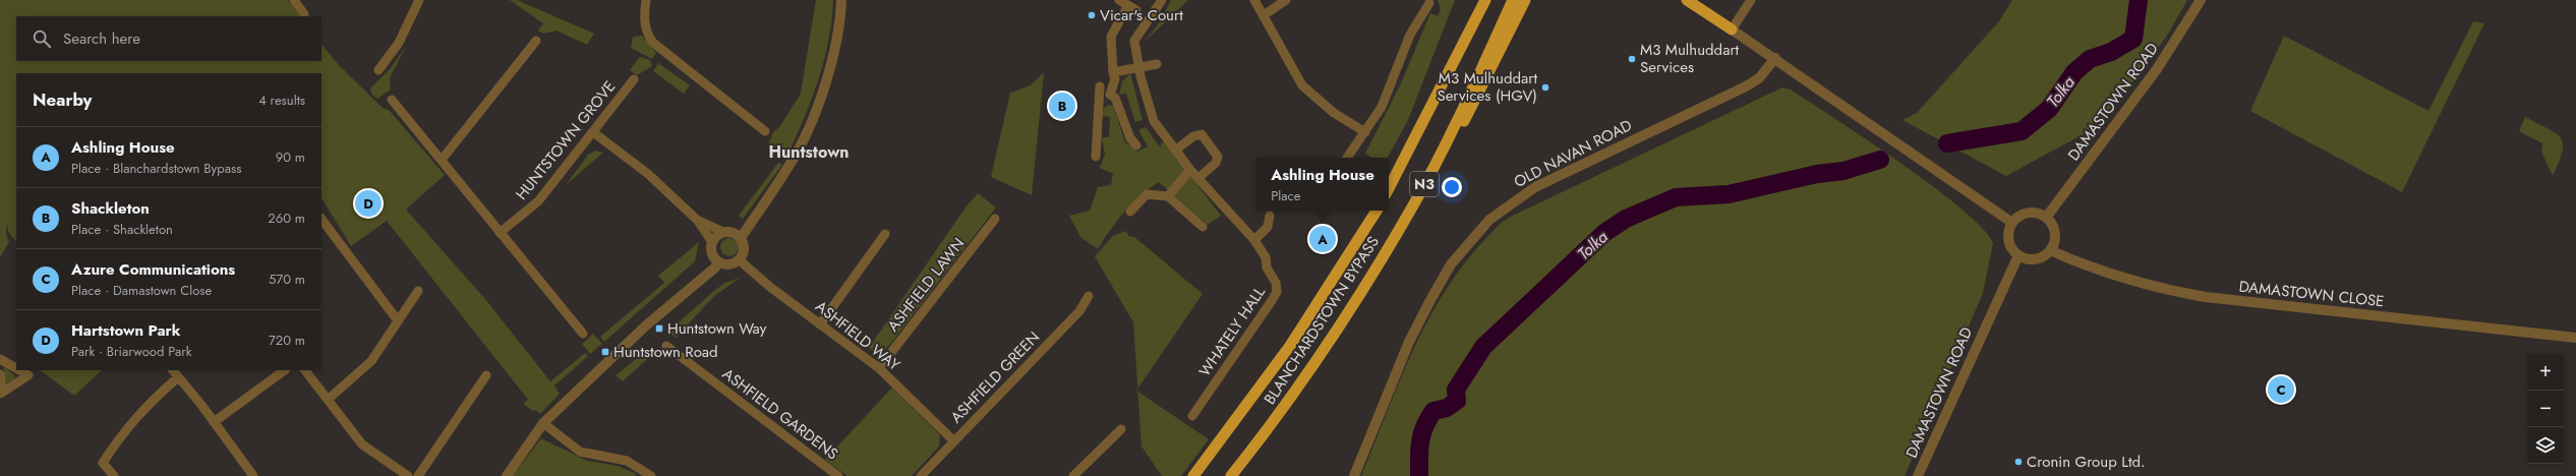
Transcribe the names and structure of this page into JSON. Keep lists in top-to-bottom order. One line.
{"streets":{"highway":["N3","BLANCHARDSTOWN BYPASS"],"street":["DAMASTOWN ROAD","HUNTSTOWN GROVE","OLD NAVAN ROAD","ASHFIELD LAWN","DAMASTOWN CLOSE","WHATELY HALL","ASHFIELD WAY","ASHFIELD GREEN","ASHFIELD GARDENS"]},"crossings":[["DAMASTOWN ROAD","DAMASTOWN CLOSE"],["ASHFIELD LAWN","ASHFIELD WAY"],["ASHFIELD WAY","ASHFIELD GREEN"]],"districts":["Huntstown"],"water":["Tolka"],"places":{"other":["Vicar's Court","M3 Mulhuddart Services","M3 Mulhuddart Services (HGV)","Cronin Group Ltd."],"transit":["Huntstown Way","Huntstown Road"]},"page":{"search":"Search here","heading":["Nearby","4 results"],"pins":["B","D","A","C"],"list":[{"mark":"A","name":"Ashling House","note":"Place · Blanchardstown Bypass","value":"90 m"},{"mark":"B","name":"Shackleton","note":"Place · Shackleton","value":"260 m"},{"mark":"C","name":"Azure Communications","note":"Place · Damastown Close","value":"570 m"},{"mark":"D","name":"Hartstown Park","note":"Park · Briarwood Park","value":"720 m"}],"popup":["Ashling House","Place"],"map_buttons":["+","−"]}}
